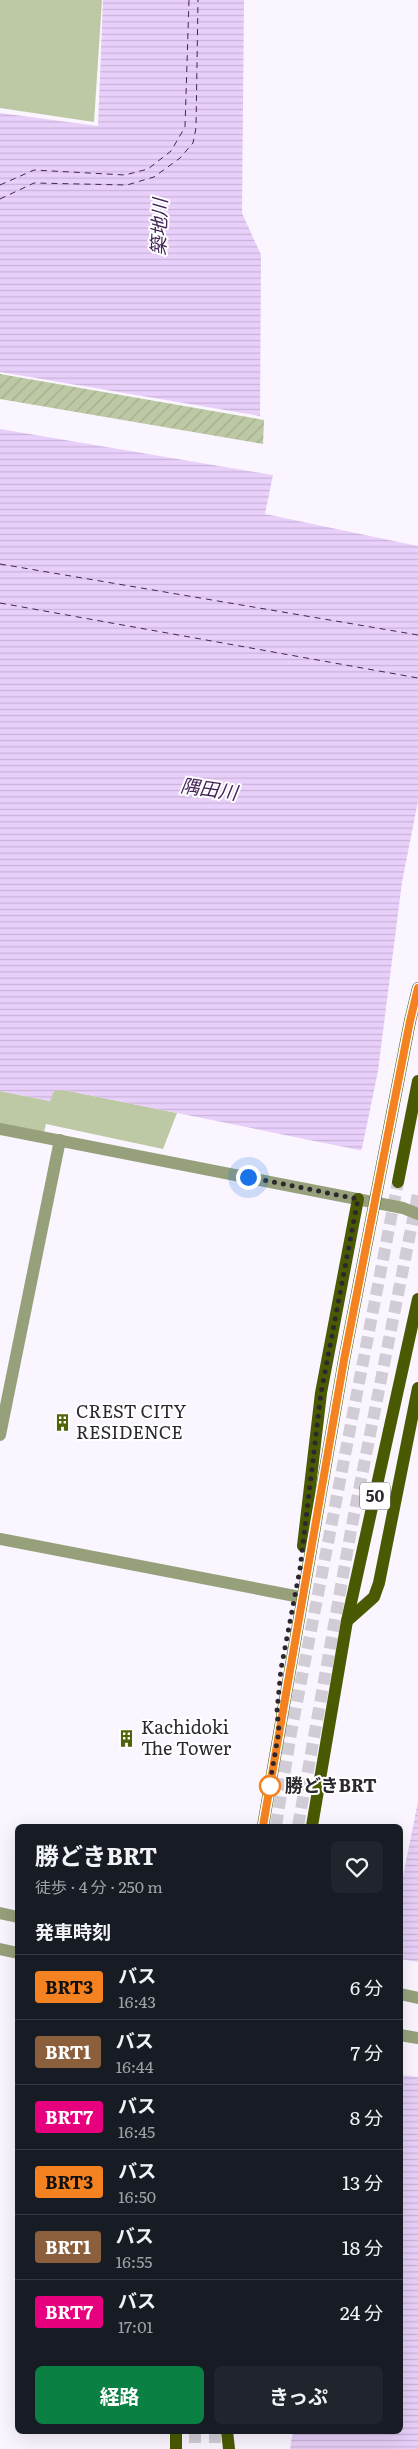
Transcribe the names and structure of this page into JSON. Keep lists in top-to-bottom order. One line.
{"streets":{"main road":["50"]},"water":["築地川","隅田川"],"places":{"building":["CREST CITY RESIDENCE","Kachidoki The Tower"],"other":["勝どきBRT"]},"lines":["bus line BRT3"],"page":{"heading":[["勝どきBRT","徒歩 · 4 分 · 250 m"],"発車時刻"],"list":[{"mark":"BRT3","name":"バス","note":"16:43","value":"6 分"},{"mark":"BRT1","name":"バス","note":"16:44","value":"7 分"},{"mark":"BRT7","name":"バス","note":"16:45","value":"8 分"},{"mark":"BRT3","name":"バス","note":"16:50","value":"13 分"},{"mark":"BRT1","name":"バス","note":"16:55","value":"18 分"},{"mark":"BRT7","name":"バス","note":"17:01","value":"24 分"}],"buttons":["経路","きっぷ"]}}
